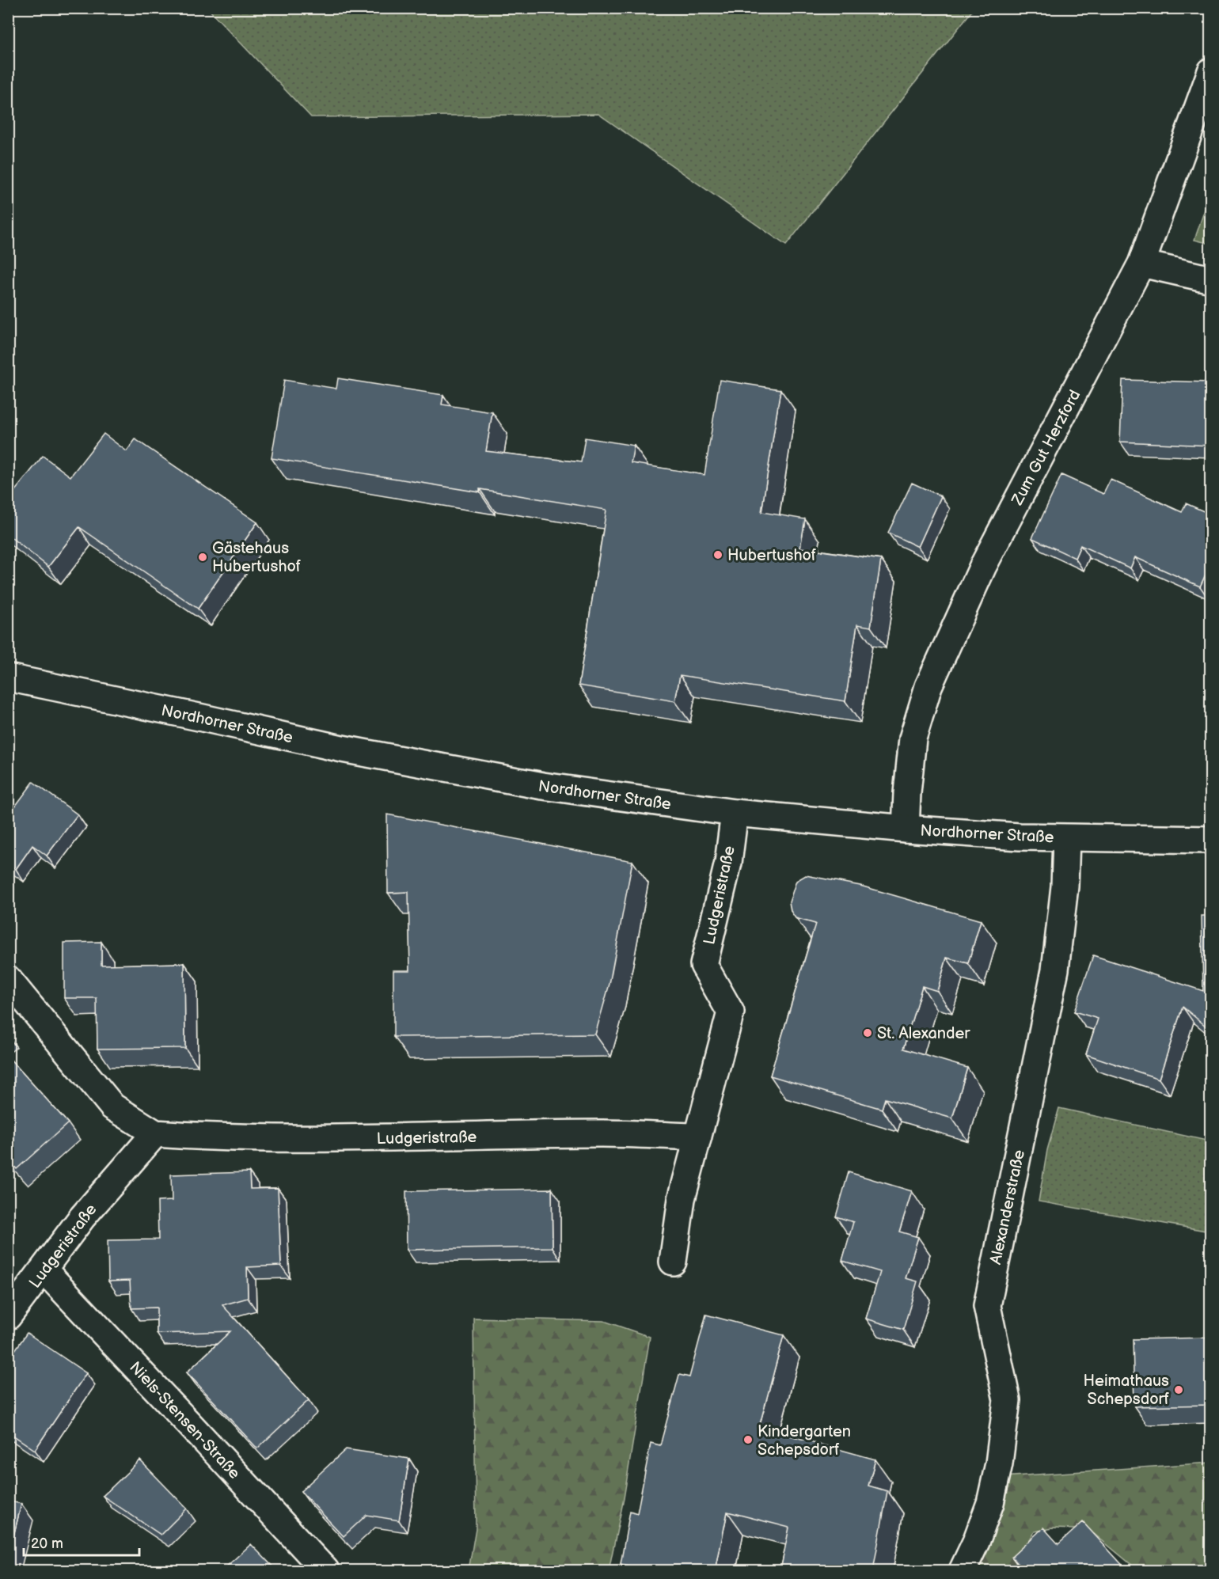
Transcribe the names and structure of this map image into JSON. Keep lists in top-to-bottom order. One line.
{"streets":{"street":["Zum Gut Herzford","Nordhorner Straße","Ludgeristraße","Alexanderstraße","Niels-Stensen-Straße"]},"crossings":[["Zum Gut Herzford","Nordhorner Straße"],["Nordhorner Straße","Ludgeristraße"],["Nordhorner Straße","Alexanderstraße"],["Ludgeristraße","Niels-Stensen-Straße"]],"places":["Hubertushof","Gästehaus Hubertushof","St. Alexander","Heimathaus Schepsdorf","Kindergarten Schepsdorf"],"scale_bar":"20 m"}
